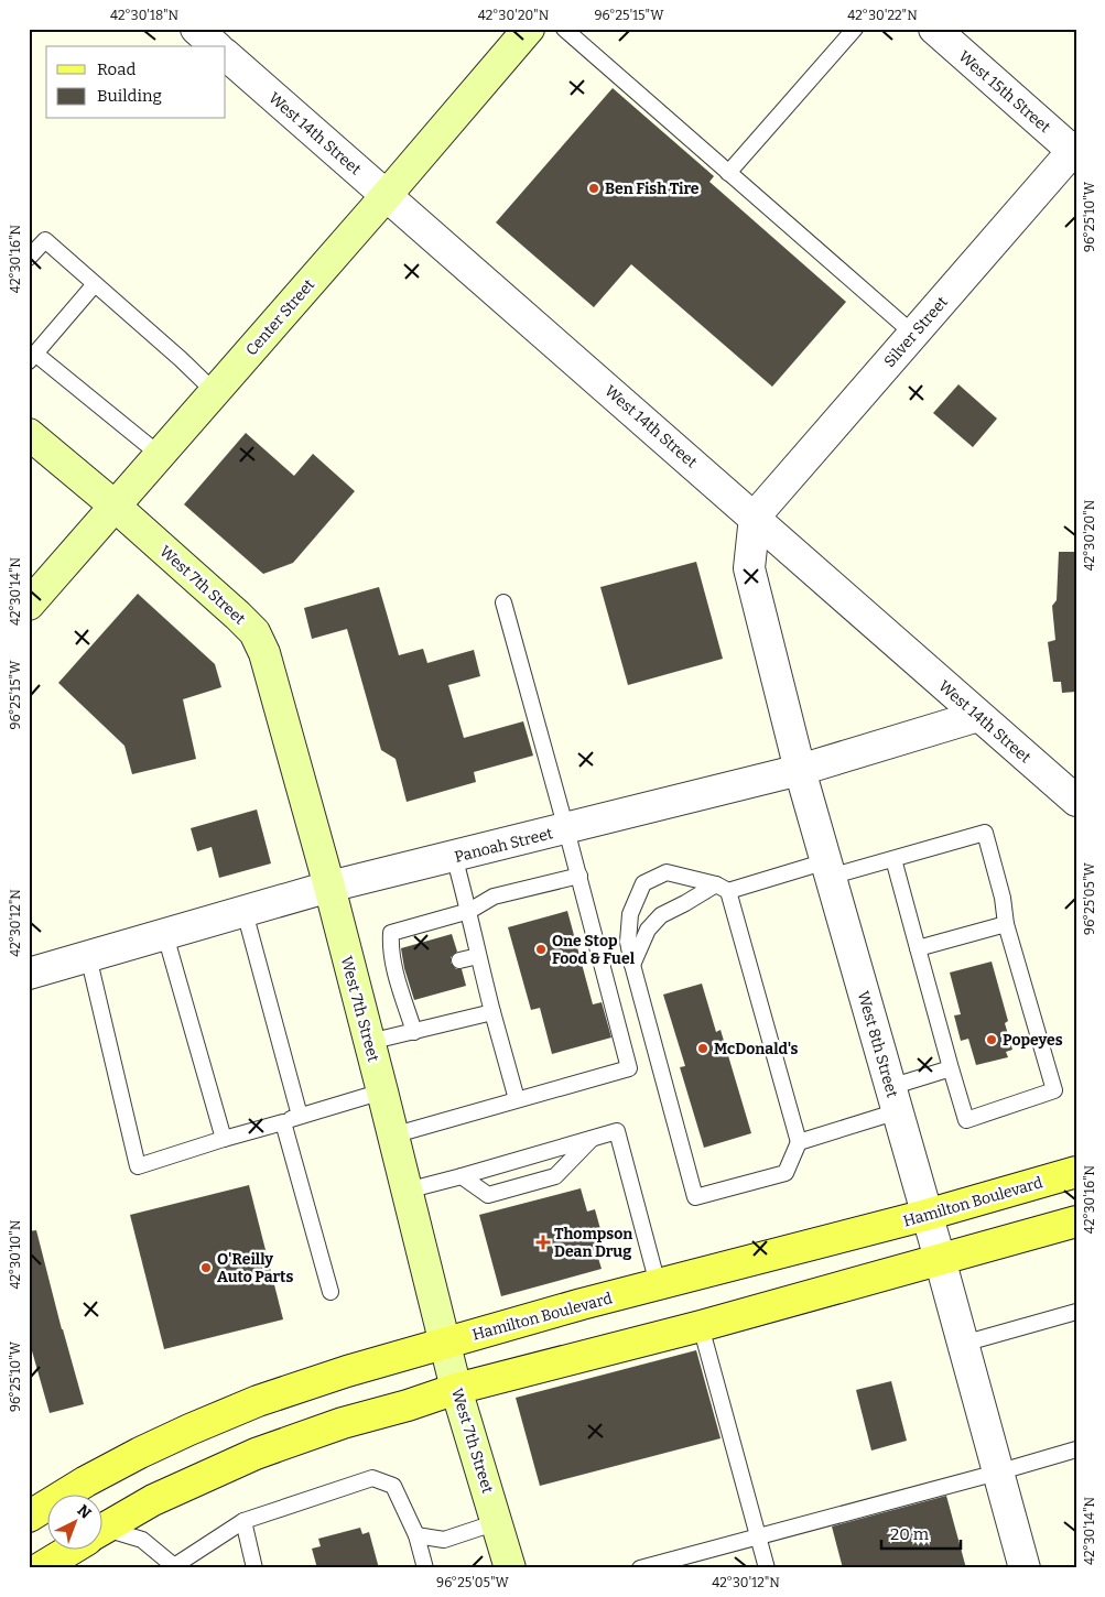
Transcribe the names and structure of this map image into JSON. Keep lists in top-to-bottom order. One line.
{"streets":{"main road":["Center Street","West 7th Street","Hamilton Boulevard"],"street":["West 15th Street","West 14th Street","Silver Street","Panoah Street","West 8th Street"]},"crossings":[["West 15th Street","Silver Street"],["West 14th Street","Center Street"],["West 14th Street","Silver Street"],["West 14th Street","Panoah Street"],["West 14th Street","West 8th Street"],["Center Street","West 7th Street"],["Silver Street","West 8th Street"],["West 7th Street","Panoah Street"],["West 7th Street","Hamilton Boulevard"],["Panoah Street","West 8th Street"],["West 8th Street","Hamilton Boulevard"]],"places":{"other":["Ben Fish Tire","One Stop Food & Fuel","Popeyes","McDonald's","O'Reilly Auto Parts"],"health":["Thompson Dean Drug"]},"legend":["Road","Building"],"scale_bar":"20 m","north":"top right","coordinates":["42°30'18\"N","42°30'20\"N","96°25'15\"W","42°30'22\"N","96°25'10\"W","42°30'16\"N","42°30'14\"N","96°25'05\"W","42°30'12\"N","42°30'10\"N"]}
